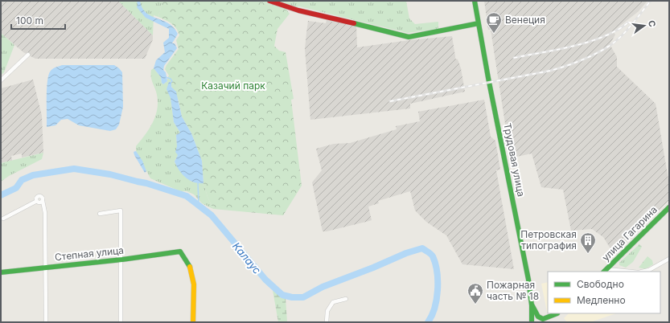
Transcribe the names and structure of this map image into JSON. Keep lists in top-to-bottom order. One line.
{"streets":{"street":["Трудовая улица","улица Гагарина","Степная улица"]},"water":["Калаус"],"parks":["Казачий парк"],"places":{"cafe":["Венеция"],"building":["Петровская типография"],"public building":["Пожарная часть № 18"]},"legend":["Свободно","Медленно"],"scale_bar":"100 m","north":"right"}
